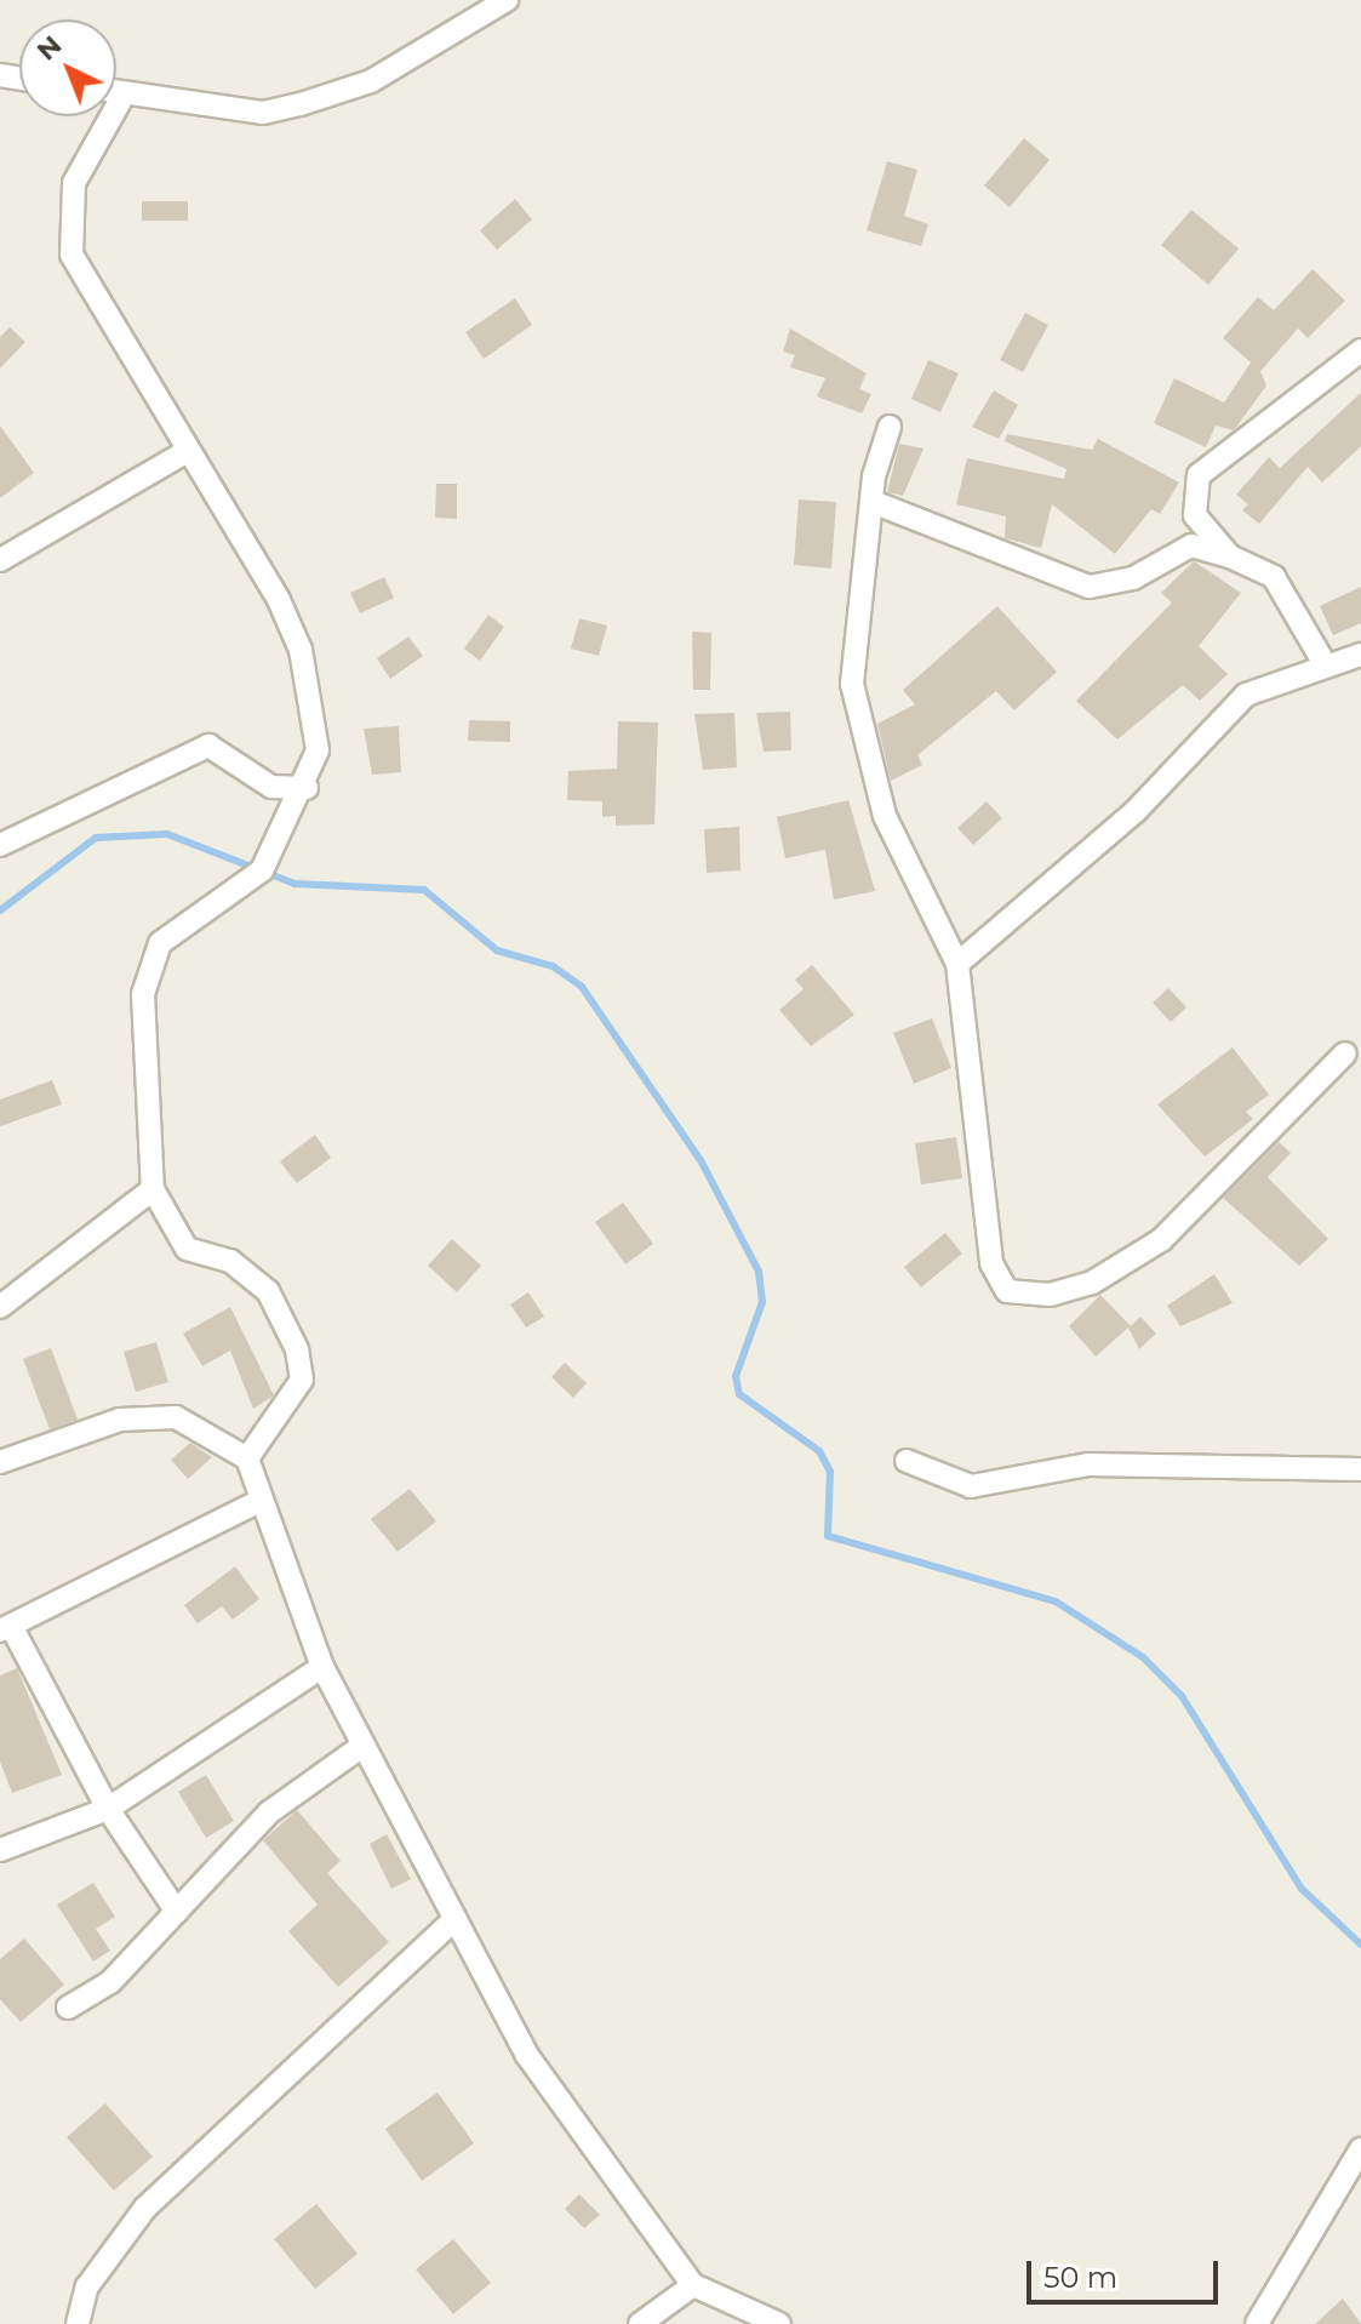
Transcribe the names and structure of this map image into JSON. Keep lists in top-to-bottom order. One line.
{"scale_bar":"50 m","north":"top left"}
